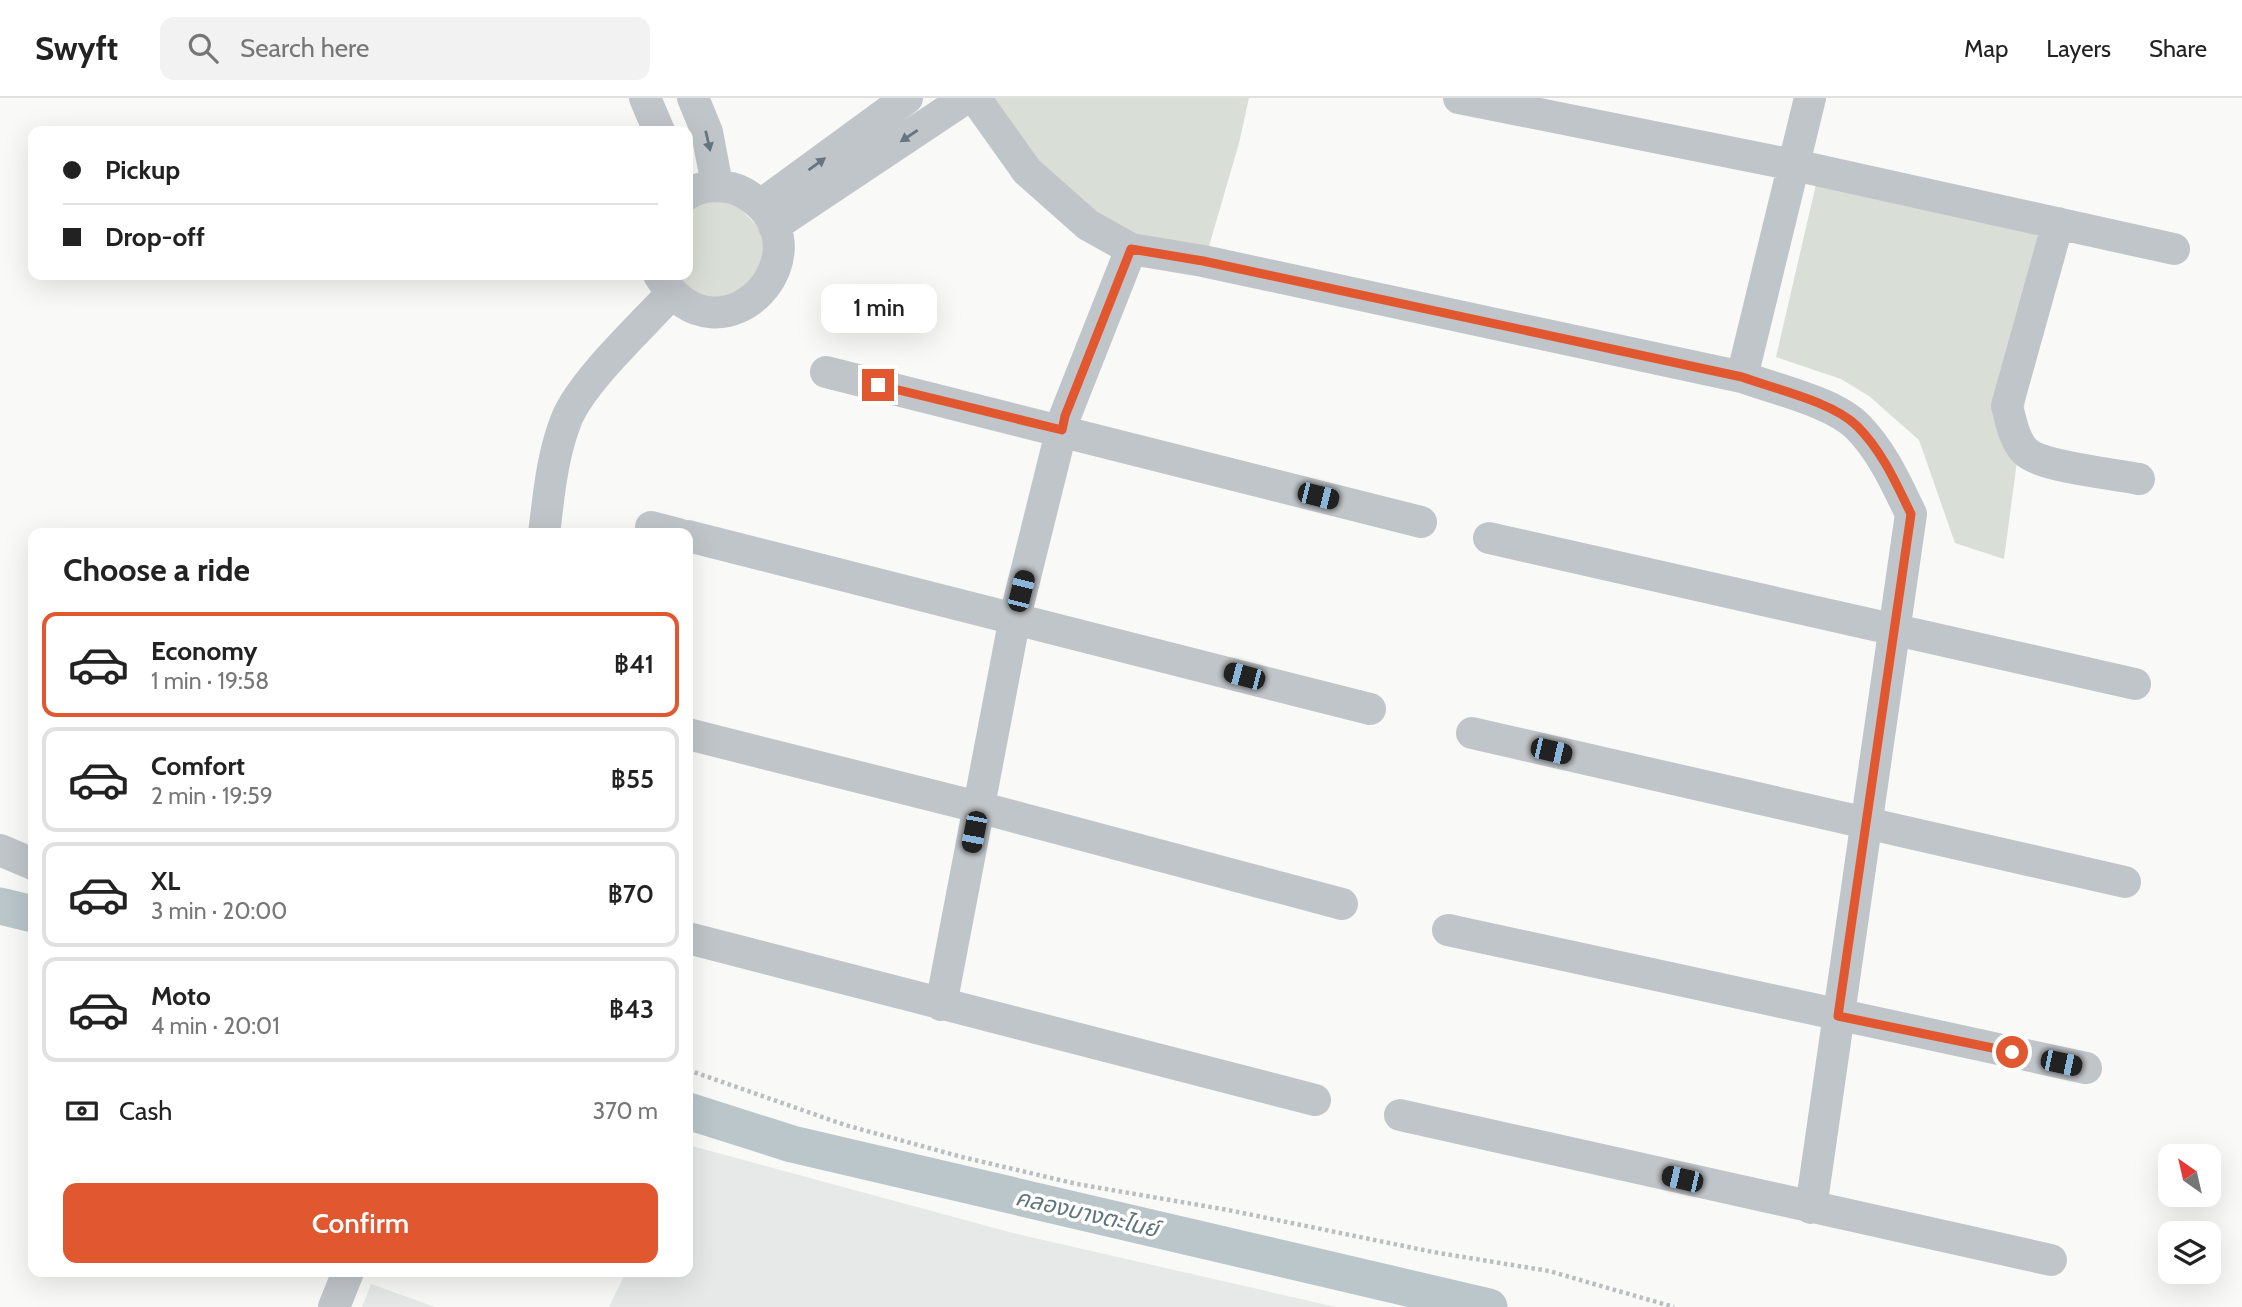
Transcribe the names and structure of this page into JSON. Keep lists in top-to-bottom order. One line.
{"water":["คลองบางตะไนย์"],"north":"top left","page":{"header":"Swyft","search":"Search here","nav":["Map","Layers","Share"],"banner":["Pickup","Drop-off"],"bubble":"1 min","heading":"Choose a ride","list":[{"name":"Economy","note":"1 min · 19:58","value":"฿41"},{"name":"Comfort","note":"2 min · 19:59","value":"฿55"},{"name":"XL","note":"3 min · 20:00","value":"฿70"},{"name":"Moto","note":"4 min · 20:01","value":"฿43"}],"pay":["Cash","370 m"],"buttons":"Confirm"}}
